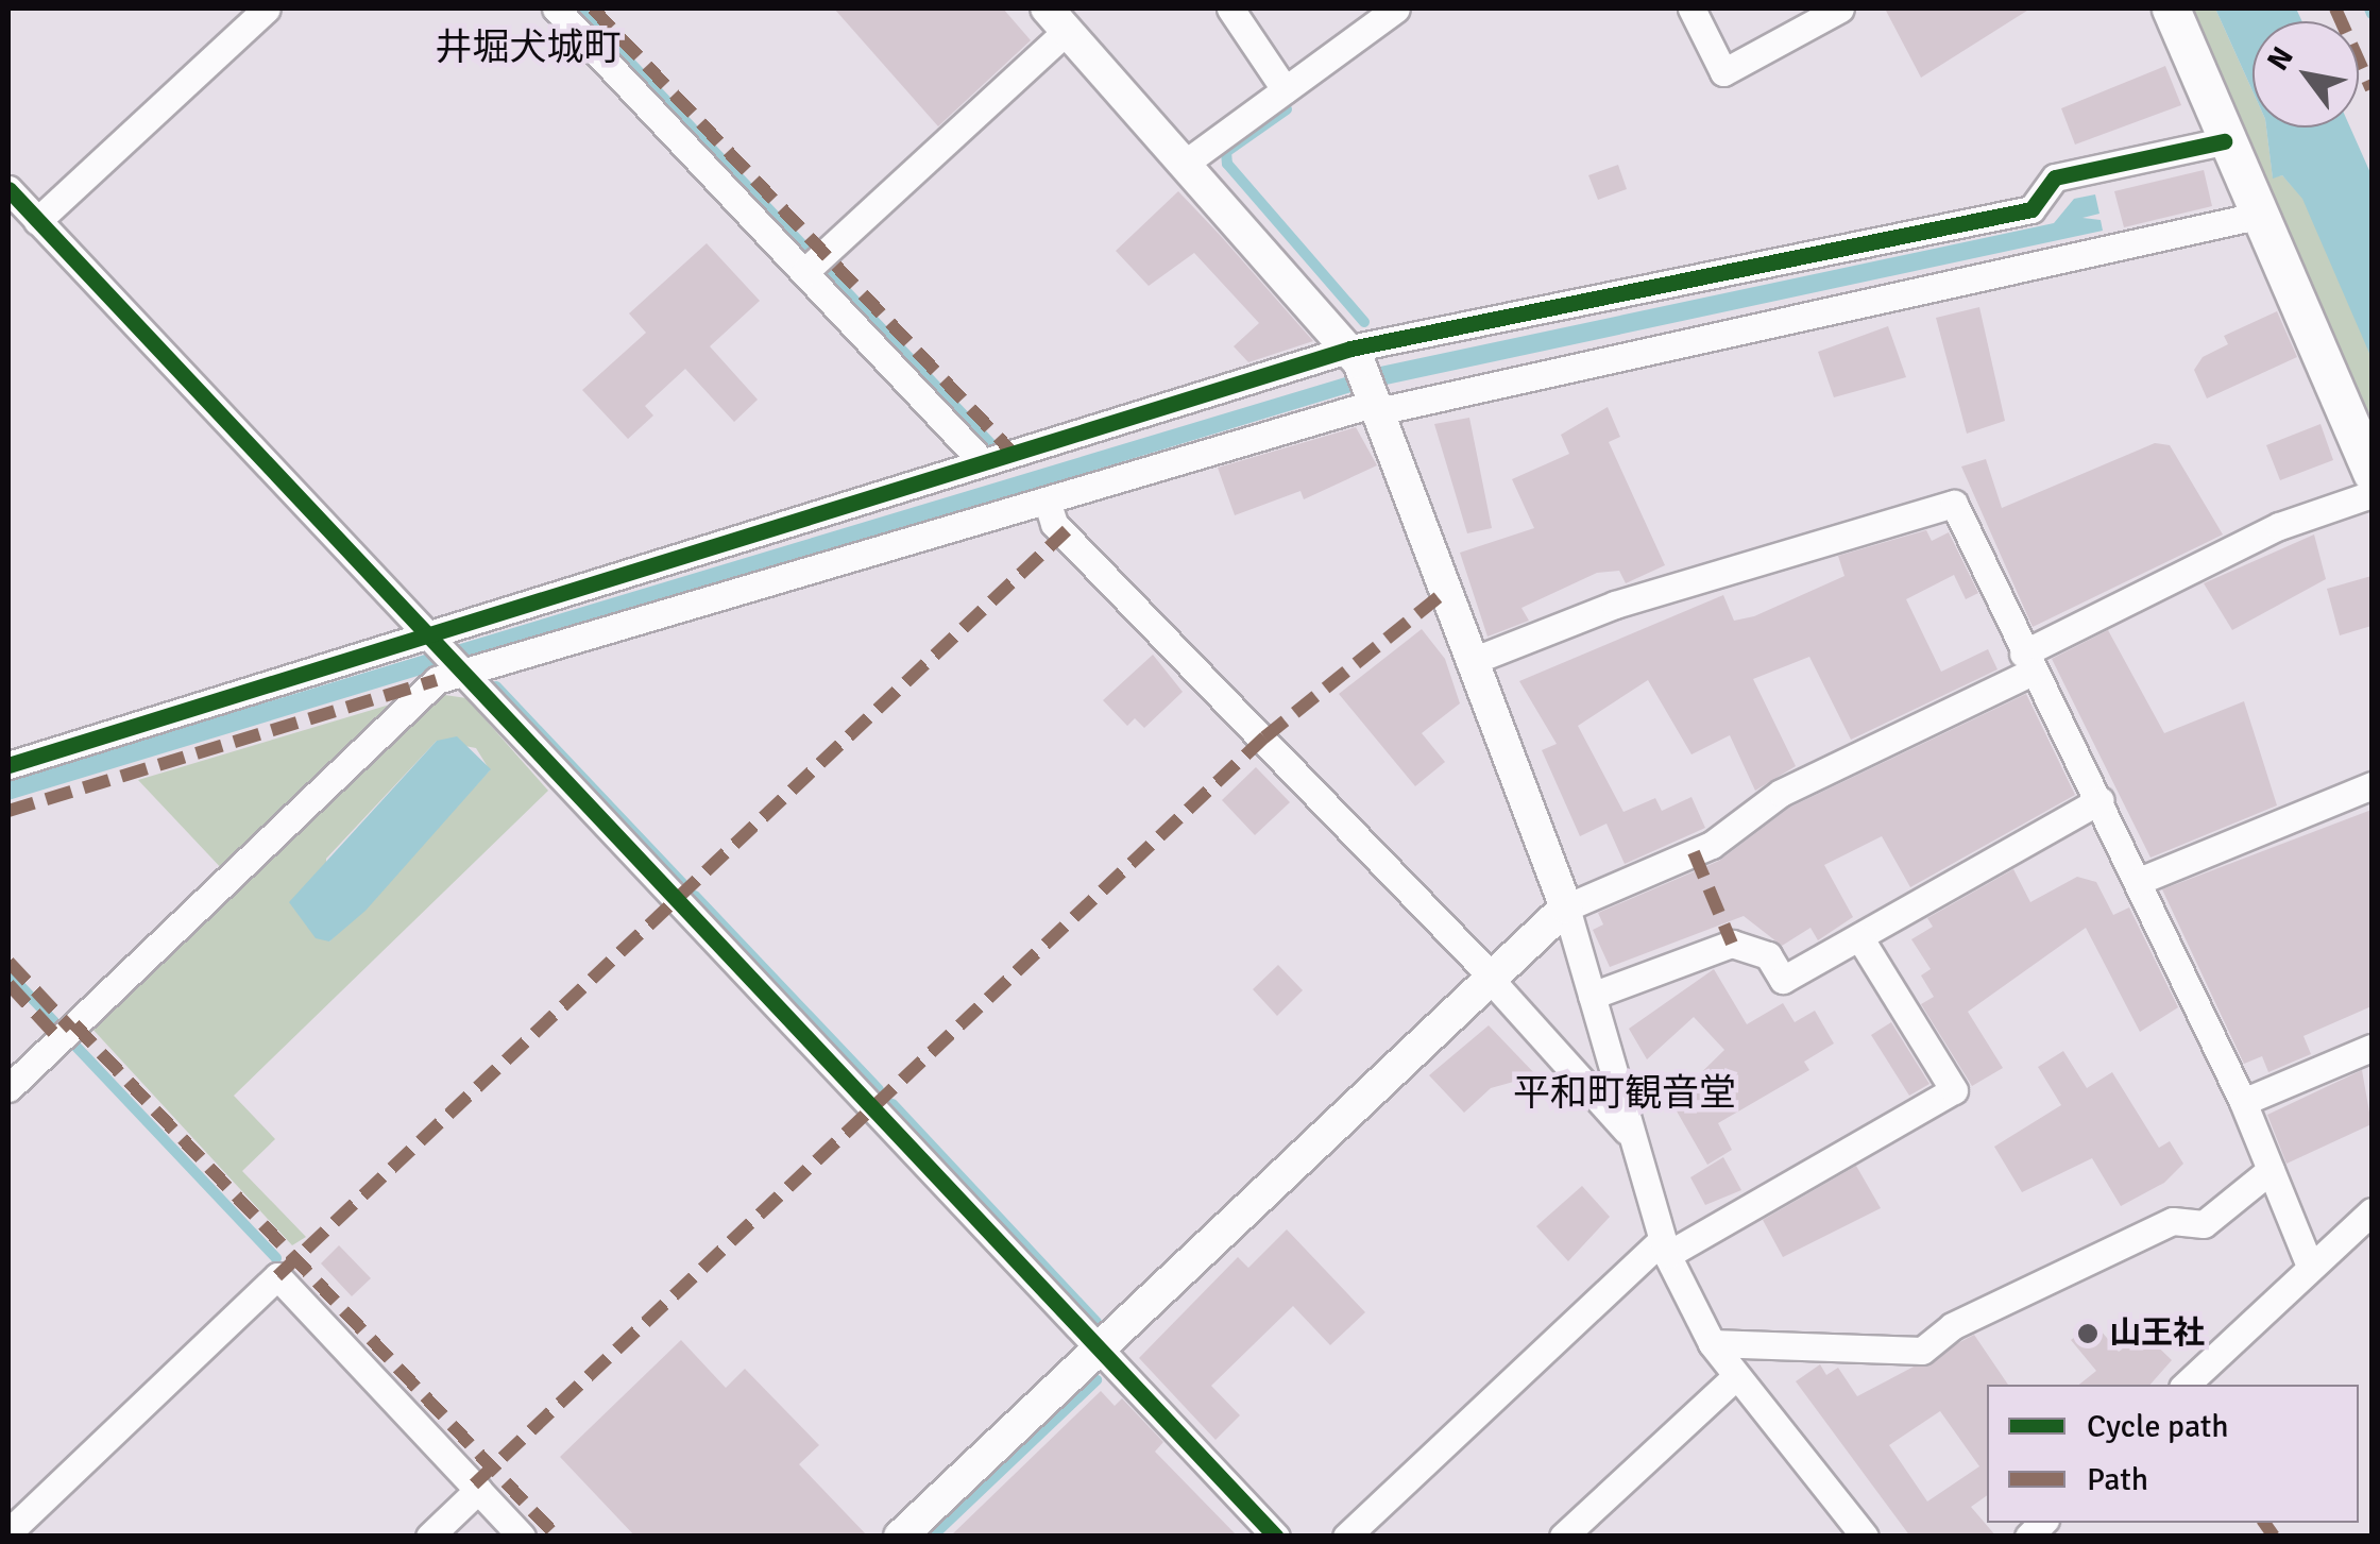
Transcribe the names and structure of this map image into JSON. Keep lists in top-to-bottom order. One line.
{"districts":["井堀犬城町","平和町観音堂"],"places":["山王社"],"legend":["Cycle path","Path"],"north":"top left"}
